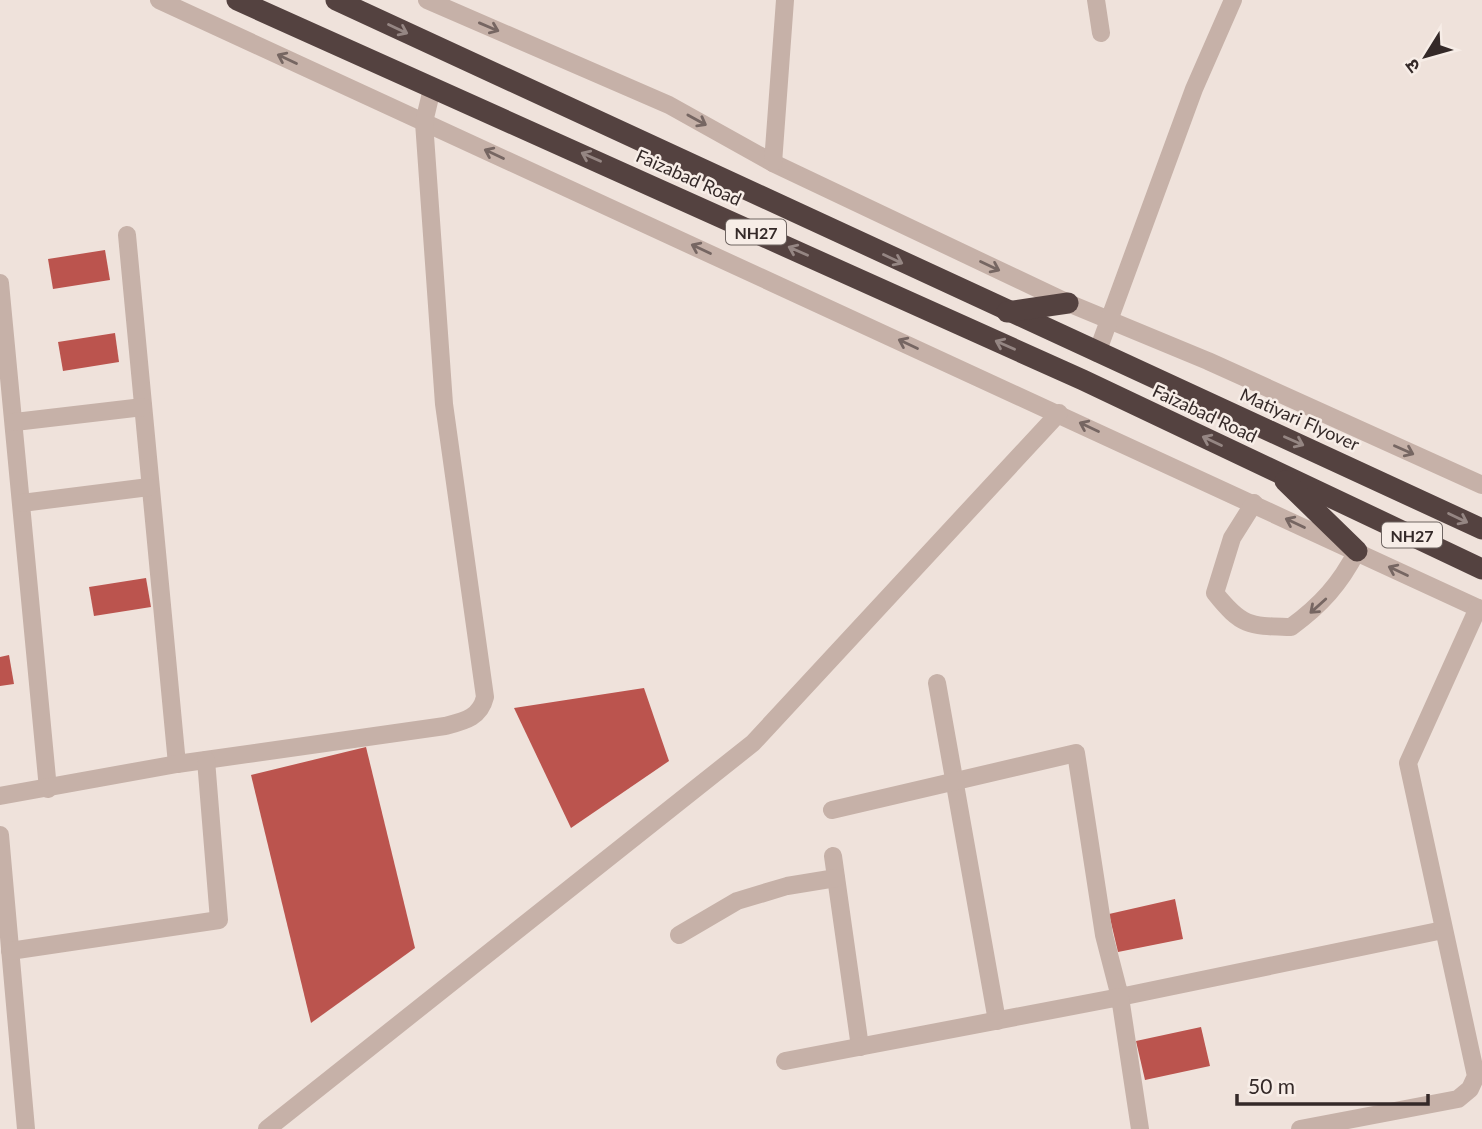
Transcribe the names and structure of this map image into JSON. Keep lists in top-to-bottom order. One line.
{"streets":{"highway":["Faizabad Road","NH27","Matiyari Flyover"]},"crossings":[["Faizabad Road","NH27"],["Faizabad Road","Matiyari Flyover"]],"scale_bar":"50 m","north":"bottom left"}
